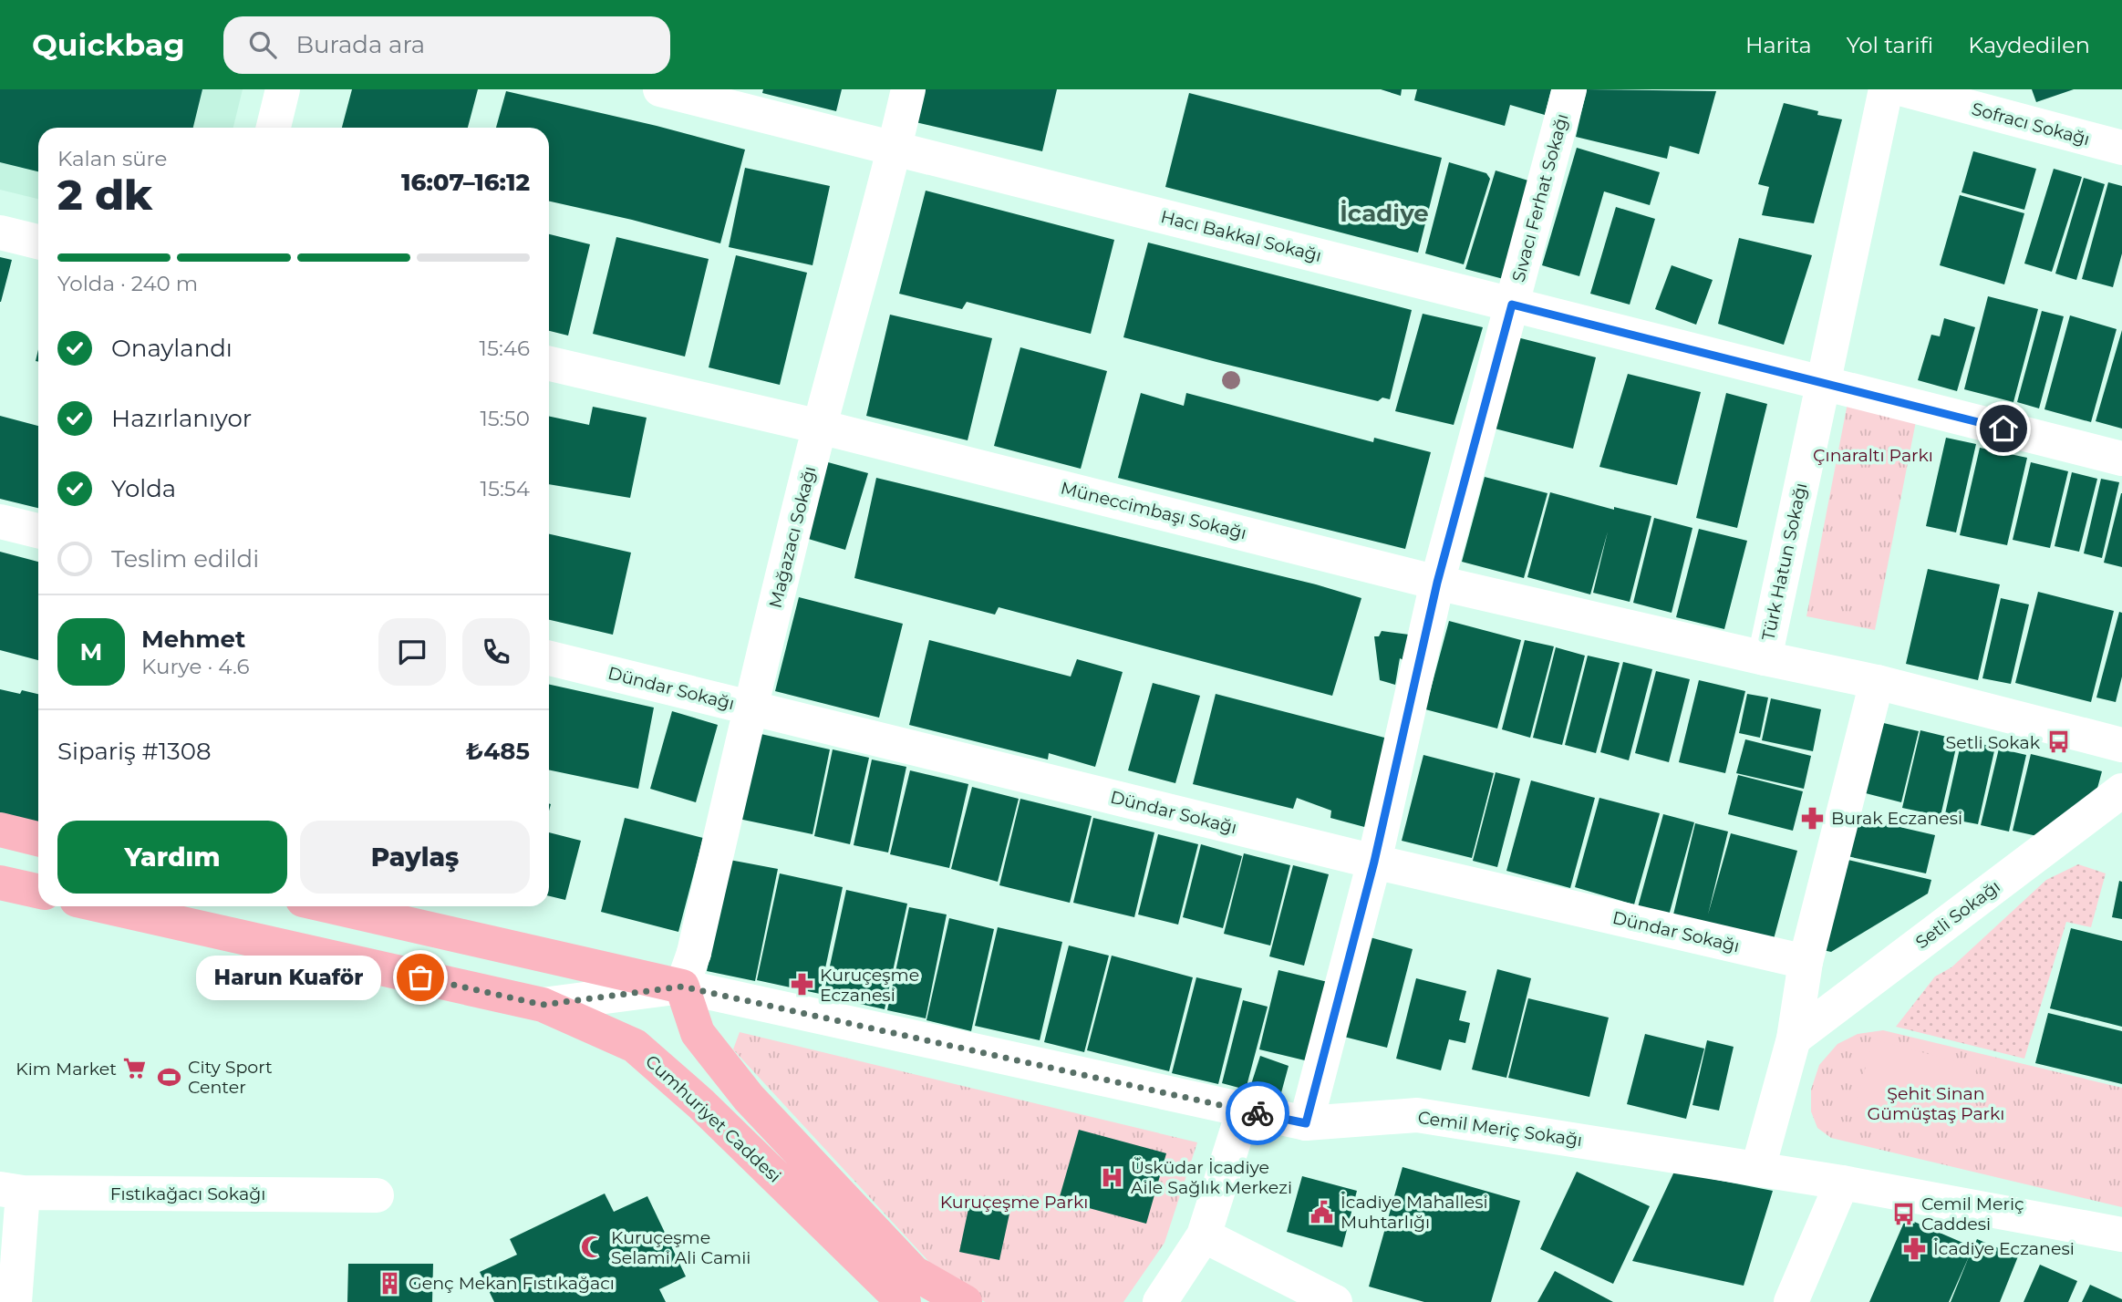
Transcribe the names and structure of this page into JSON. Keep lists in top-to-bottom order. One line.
{"streets":{"main road":["Cumhuriyet Caddesi"],"street":["Sofracı Sokağı","Sıvacı Ferhat Sokağı","Hacı Bakkal Sokağı","Müneccimbaşı Sokağı","Mağazacı Sokağı","Türk Hatun Sokağı","Dündar Sokağı","Setli Sokağı","Cemil Meriç Sokağı","Fıstıkağacı Sokağı"]},"crossings":[["Sıvacı Ferhat Sokağı","Hacı Bakkal Sokağı"],["Sıvacı Ferhat Sokağı","Müneccimbaşı Sokağı"],["Sıvacı Ferhat Sokağı","Dündar Sokağı"],["Sıvacı Ferhat Sokağı","Cemil Meriç Sokağı"],["Hacı Bakkal Sokağı","Mağazacı Sokağı"],["Hacı Bakkal Sokağı","Türk Hatun Sokağı"],["Müneccimbaşı Sokağı","Mağazacı Sokağı"],["Müneccimbaşı Sokağı","Türk Hatun Sokağı"],["Mağazacı Sokağı","Dündar Sokağı"],["Mağazacı Sokağı","Cumhuriyet Caddesi"],["Mağazacı Sokağı","Cemil Meriç Sokağı"],["Cumhuriyet Caddesi","Cemil Meriç Sokağı"]],"districts":["İcadiye"],"parks":["Çınaraltı Parkı","Şehit Sinan Gümüştaş Parkı","Kuruçeşme Parkı"],"places":{"bus stop":["Setli Sokak","Cemil Meriç Caddesi"],"pharmacy":["Burak Eczanesi","Kuruçeşme Eczanesi","İcadiye Eczanesi"],"other":["Harun Kuaför"],"supermarket":["Kim Market"],"sports":["City Sport Center"],"hospital":["Üsküdar İcadiye Aile Sağlık Merkezi"],"public building":["İcadiye Mahallesi Muhtarlığı"],"mosque":["Kuruçeşme Selami Ali Camii"],"building":["Genç Mekan Fıstıkağacı"]},"page":{"header":"Quickbag","search":"Burada ara","nav":["Harita","Yol tarifi","Kaydedilen"],"heading":["2 dk","Kalan süre","16:07–16:12"],"panel":["Mehmet","Kurye · 4.6","Sipariş #1308","₺485"],"bar":"Yolda · 240 m","list":[["Onaylandı","15:46"],["Hazırlanıyor","15:50"],["Yolda","15:54"],"Teslim edildi"],"round":"M","buttons":["Yardım","Paylaş"],"bubble":"Harun Kuaför"}}
